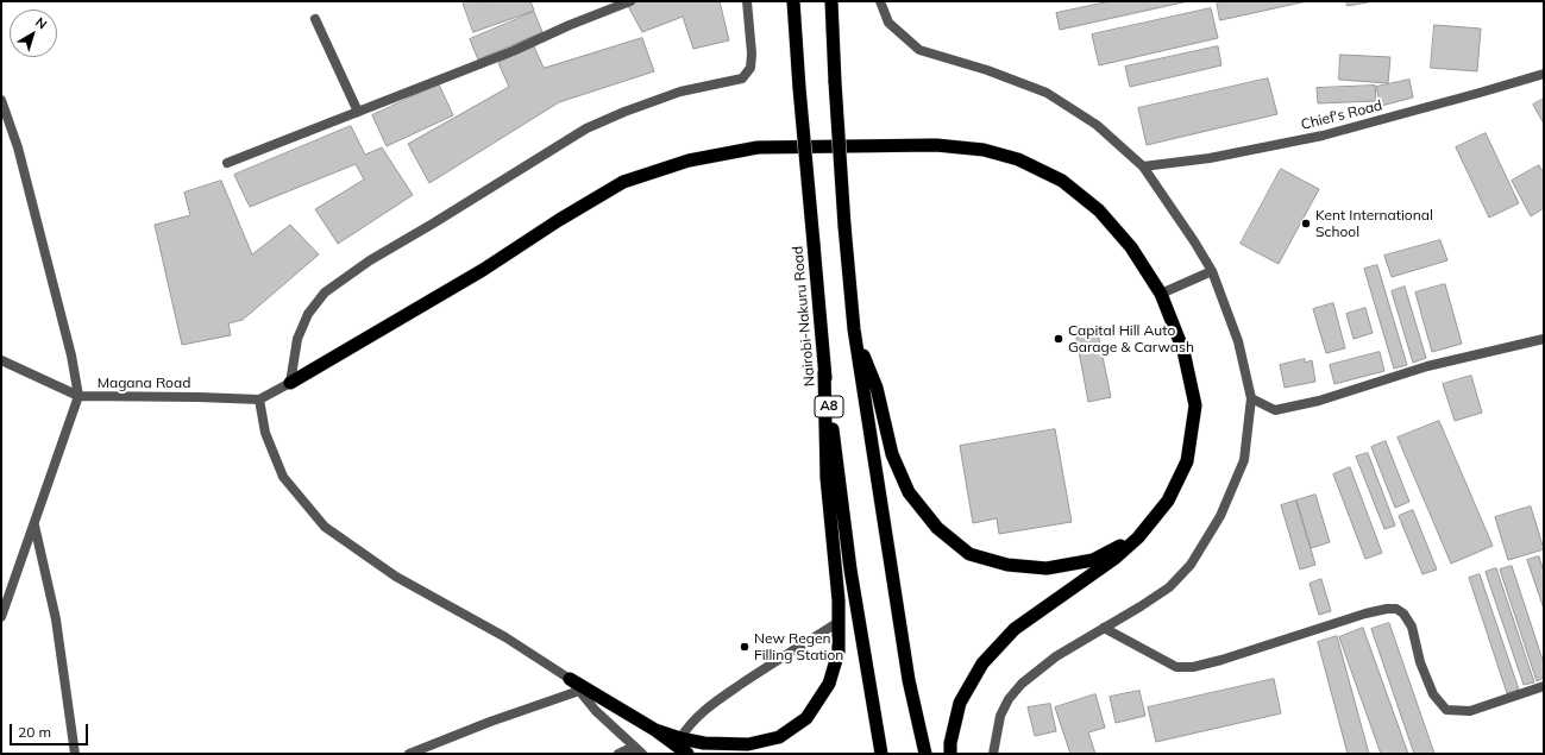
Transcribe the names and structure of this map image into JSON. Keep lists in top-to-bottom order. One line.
{"streets":{"highway":["Nairobi-Nakuru Road","A8"],"street":["Chief's Road","Magana Road"]},"places":["Kent International School","Capital Hill Auto Garage & Carwash","New Regen Filling Station"],"scale_bar":"20 m","north":"top right"}
